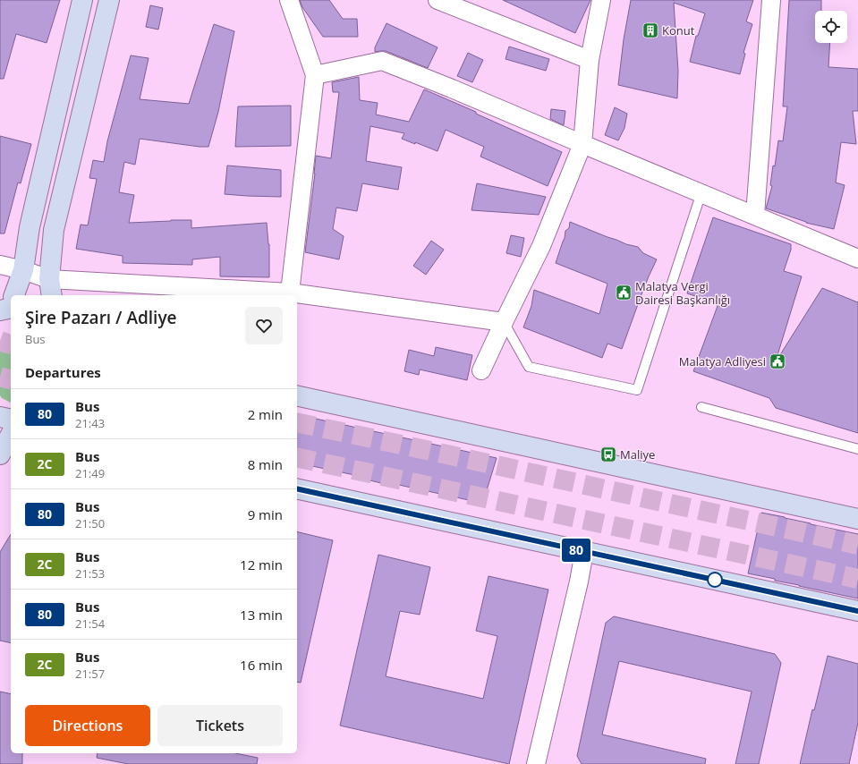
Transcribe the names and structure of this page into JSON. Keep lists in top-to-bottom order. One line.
{"places":{"building":["Konut"],"public building":["Malatya Vergi Dairesi Başkanlığı","Malatya Adliyesi"],"bus stop":["Maliye"]},"lines":["bus line 80"],"page":{"on_map":"80","heading":[["Şire Pazarı / Adliye","Bus"],"Departures"],"list":[{"mark":"80","name":"Bus","note":"21:43","value":"2 min"},{"mark":"2C","name":"Bus","note":"21:49","value":"8 min"},{"mark":"80","name":"Bus","note":"21:50","value":"9 min"},{"mark":"2C","name":"Bus","note":"21:53","value":"12 min"},{"mark":"80","name":"Bus","note":"21:54","value":"13 min"},{"mark":"2C","name":"Bus","note":"21:57","value":"16 min"}],"buttons":["Directions","Tickets"]}}
